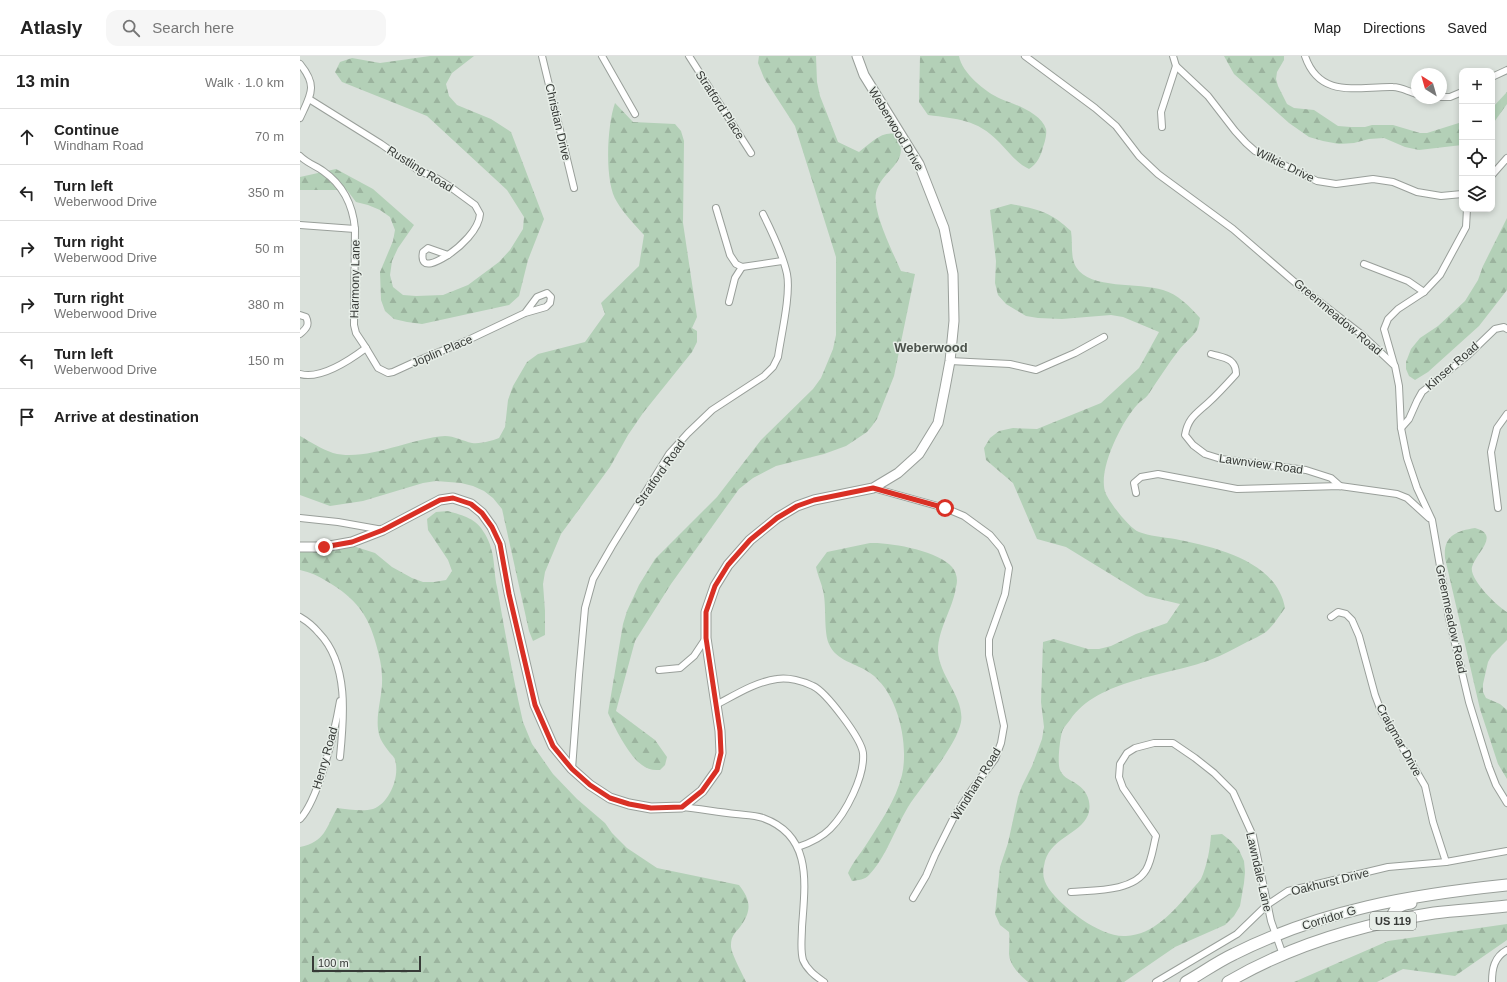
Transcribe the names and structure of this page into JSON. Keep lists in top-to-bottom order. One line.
{"streets":{"highway":["Corridor G","US 119"],"street":["Stratford Place","Christian Drive","Weberwood Drive","Wilkie Drive","Rustling Road","Harmony Lane","Greenmeadow Road","Joplin Place","Kinser Road","Lawnview Road","Stratford Road","Craigmar Drive","Henry Road","Windham Road","Lawndale Lane","Oakhurst Drive"]},"crossings":[["Weberwood Drive","Windham Road"],["Harmony Lane","Joplin Place"],["Greenmeadow Road","Kinser Road"],["Greenmeadow Road","Lawnview Road"],["Craigmar Drive","Oakhurst Drive"],["Lawndale Lane","Oakhurst Drive"],["Lawndale Lane","Corridor G"],["Lawndale Lane","US 119"],["Corridor G","US 119"]],"districts":["Weberwood"],"scale_bar":"100 m","north":"top left","page":{"header":"Atlasly","search":"Search here","nav":["Map","Directions","Saved"],"heading":["13 min","Walk · 1.0 km"],"map_buttons":["+","−"],"list":[["Continue","Windham Road","70 m"],["Turn left","Weberwood Drive","350 m"],["Turn right","Weberwood Drive","50 m"],["Turn right","Weberwood Drive","380 m"],["Turn left","Weberwood Drive","150 m"],"Arrive at destination"],"scale":"100 m"}}
